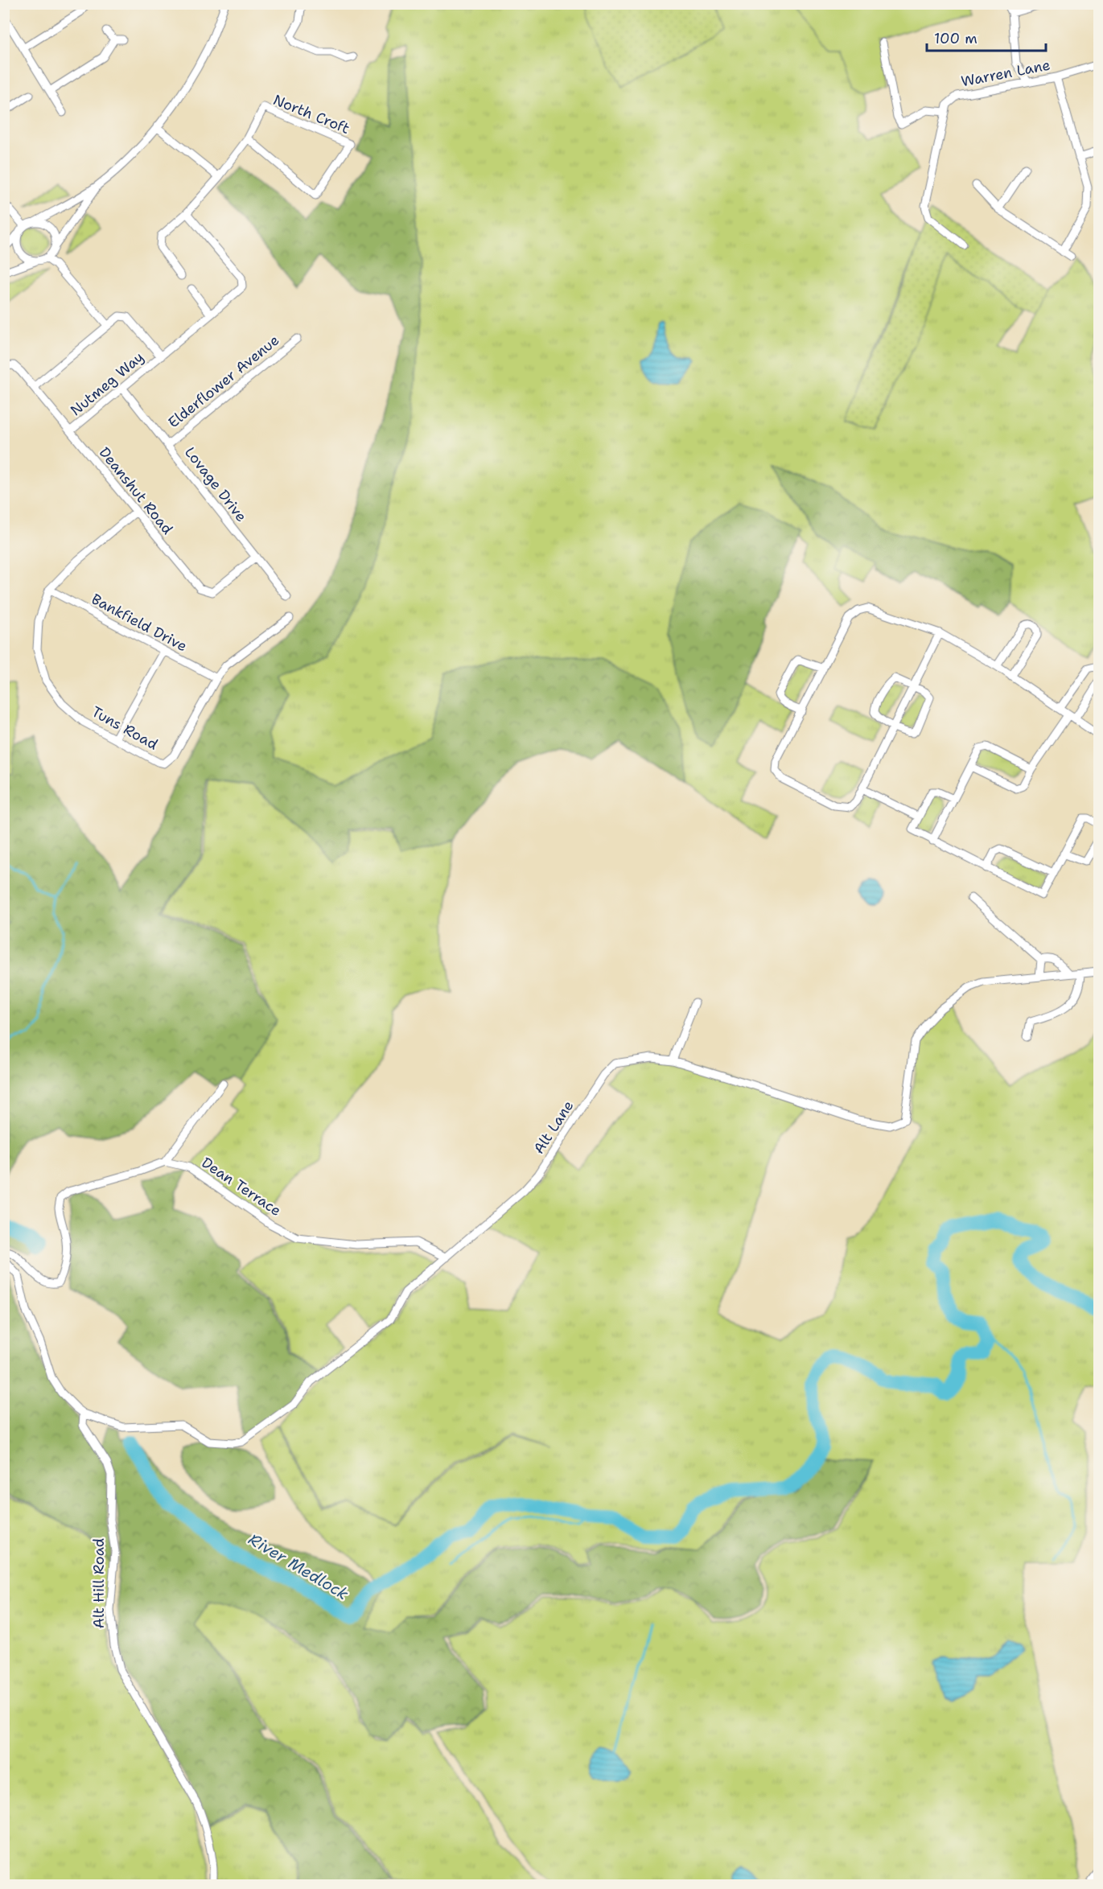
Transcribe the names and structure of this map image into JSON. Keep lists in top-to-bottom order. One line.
{"streets":{"street":["Warren Lane","North Croft","Elderflower Avenue","Nutmeg Way","Lovage Drive","Deanshut Road","Bankfield Drive","Tuns Road","Alt Lane","Dean Terrace","Alt Hill Road"]},"crossings":[["North Croft","Nutmeg Way"],["Elderflower Avenue","Lovage Drive"],["Nutmeg Way","Lovage Drive"],["Nutmeg Way","Deanshut Road"],["Lovage Drive","Deanshut Road"],["Deanshut Road","Tuns Road"],["Bankfield Drive","Tuns Road"],["Alt Lane","Dean Terrace"],["Alt Lane","Alt Hill Road"]],"water":["River Medlock"],"scale_bar":"100 m"}
